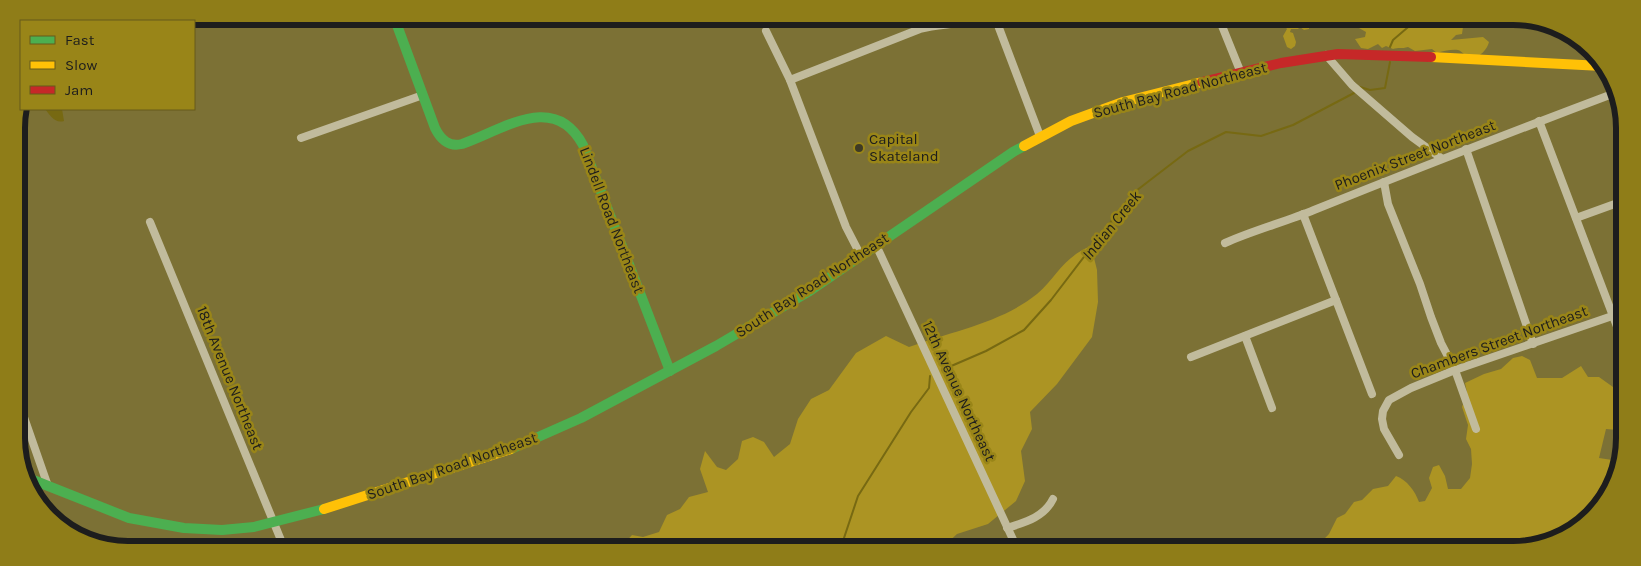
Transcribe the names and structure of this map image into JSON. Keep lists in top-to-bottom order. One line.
{"streets":{"street":["South Bay Road Northeast","Phoenix Street Northeast","Lindell Road Northeast","Chambers Street Northeast","18th Avenue Northeast","12th Avenue Northeast"]},"crossings":[["South Bay Road Northeast","Lindell Road Northeast"],["South Bay Road Northeast","18th Avenue Northeast"],["South Bay Road Northeast","12th Avenue Northeast"]],"water":["Indian Creek"],"places":["Capital Skateland"],"legend":["Fast","Slow","Jam"]}
